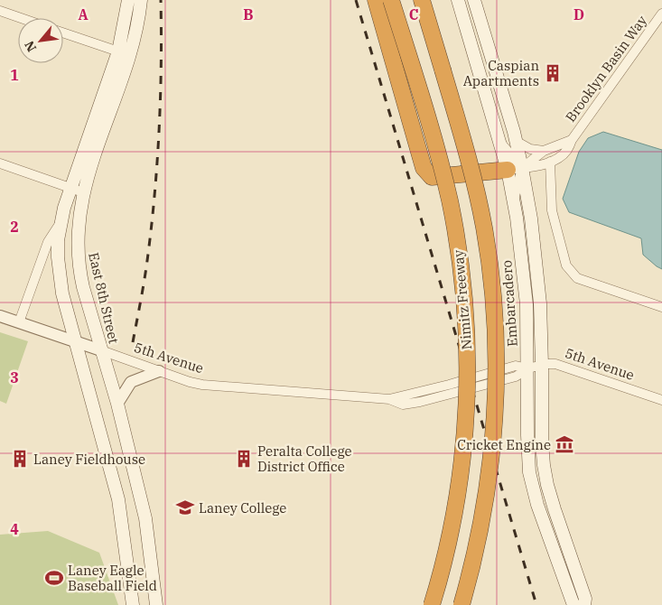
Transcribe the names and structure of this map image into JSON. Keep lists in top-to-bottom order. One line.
{"streets":{"highway":["Nimitz Freeway"],"main road":["East 8th Street","Embarcadero"],"street":["Brooklyn Basin Way","5th Avenue"]},"crossings":[["Brooklyn Basin Way","Embarcadero"],["East 8th Street","5th Avenue"],["Embarcadero","5th Avenue"]],"places":{"building":["Caspian Apartments","Laney Fieldhouse","Peralta College District Office"],"museum":["Cricket Engine"],"school or university":["Laney College"],"sports":["Laney Eagle Baseball Field"]},"north":"bottom left","grid":{"columns":["A","B","C","D"],"rows":["1","2","3","4"]}}
